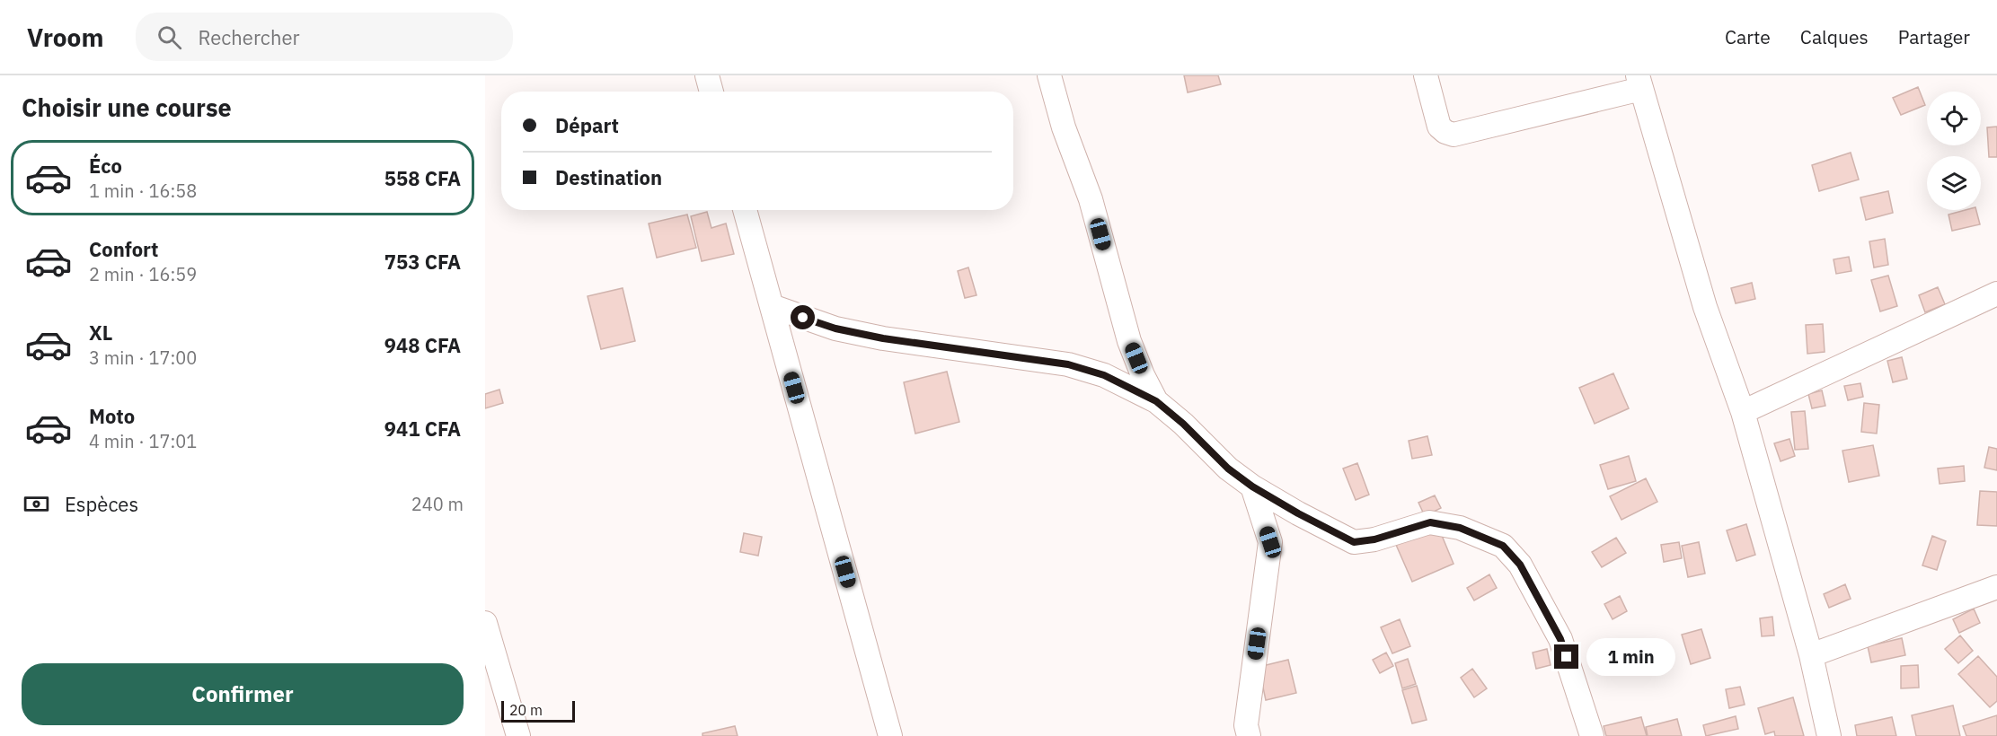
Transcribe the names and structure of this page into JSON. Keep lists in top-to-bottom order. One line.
{"scale_bar":"20 m","page":{"header":"Vroom","search":"Rechercher","nav":["Carte","Calques","Partager"],"heading":"Choisir une course","banner":["Départ","Destination"],"list":[{"name":"Éco","note":"1 min · 16:58","value":"558 CFA"},{"name":"Confort","note":"2 min · 16:59","value":"753 CFA"},{"name":"XL","note":"3 min · 17:00","value":"948 CFA"},{"name":"Moto","note":"4 min · 17:01","value":"941 CFA"}],"pay":["Espèces","240 m"],"bubble":"1 min","buttons":"Confirmer","scale":"20 m"}}
